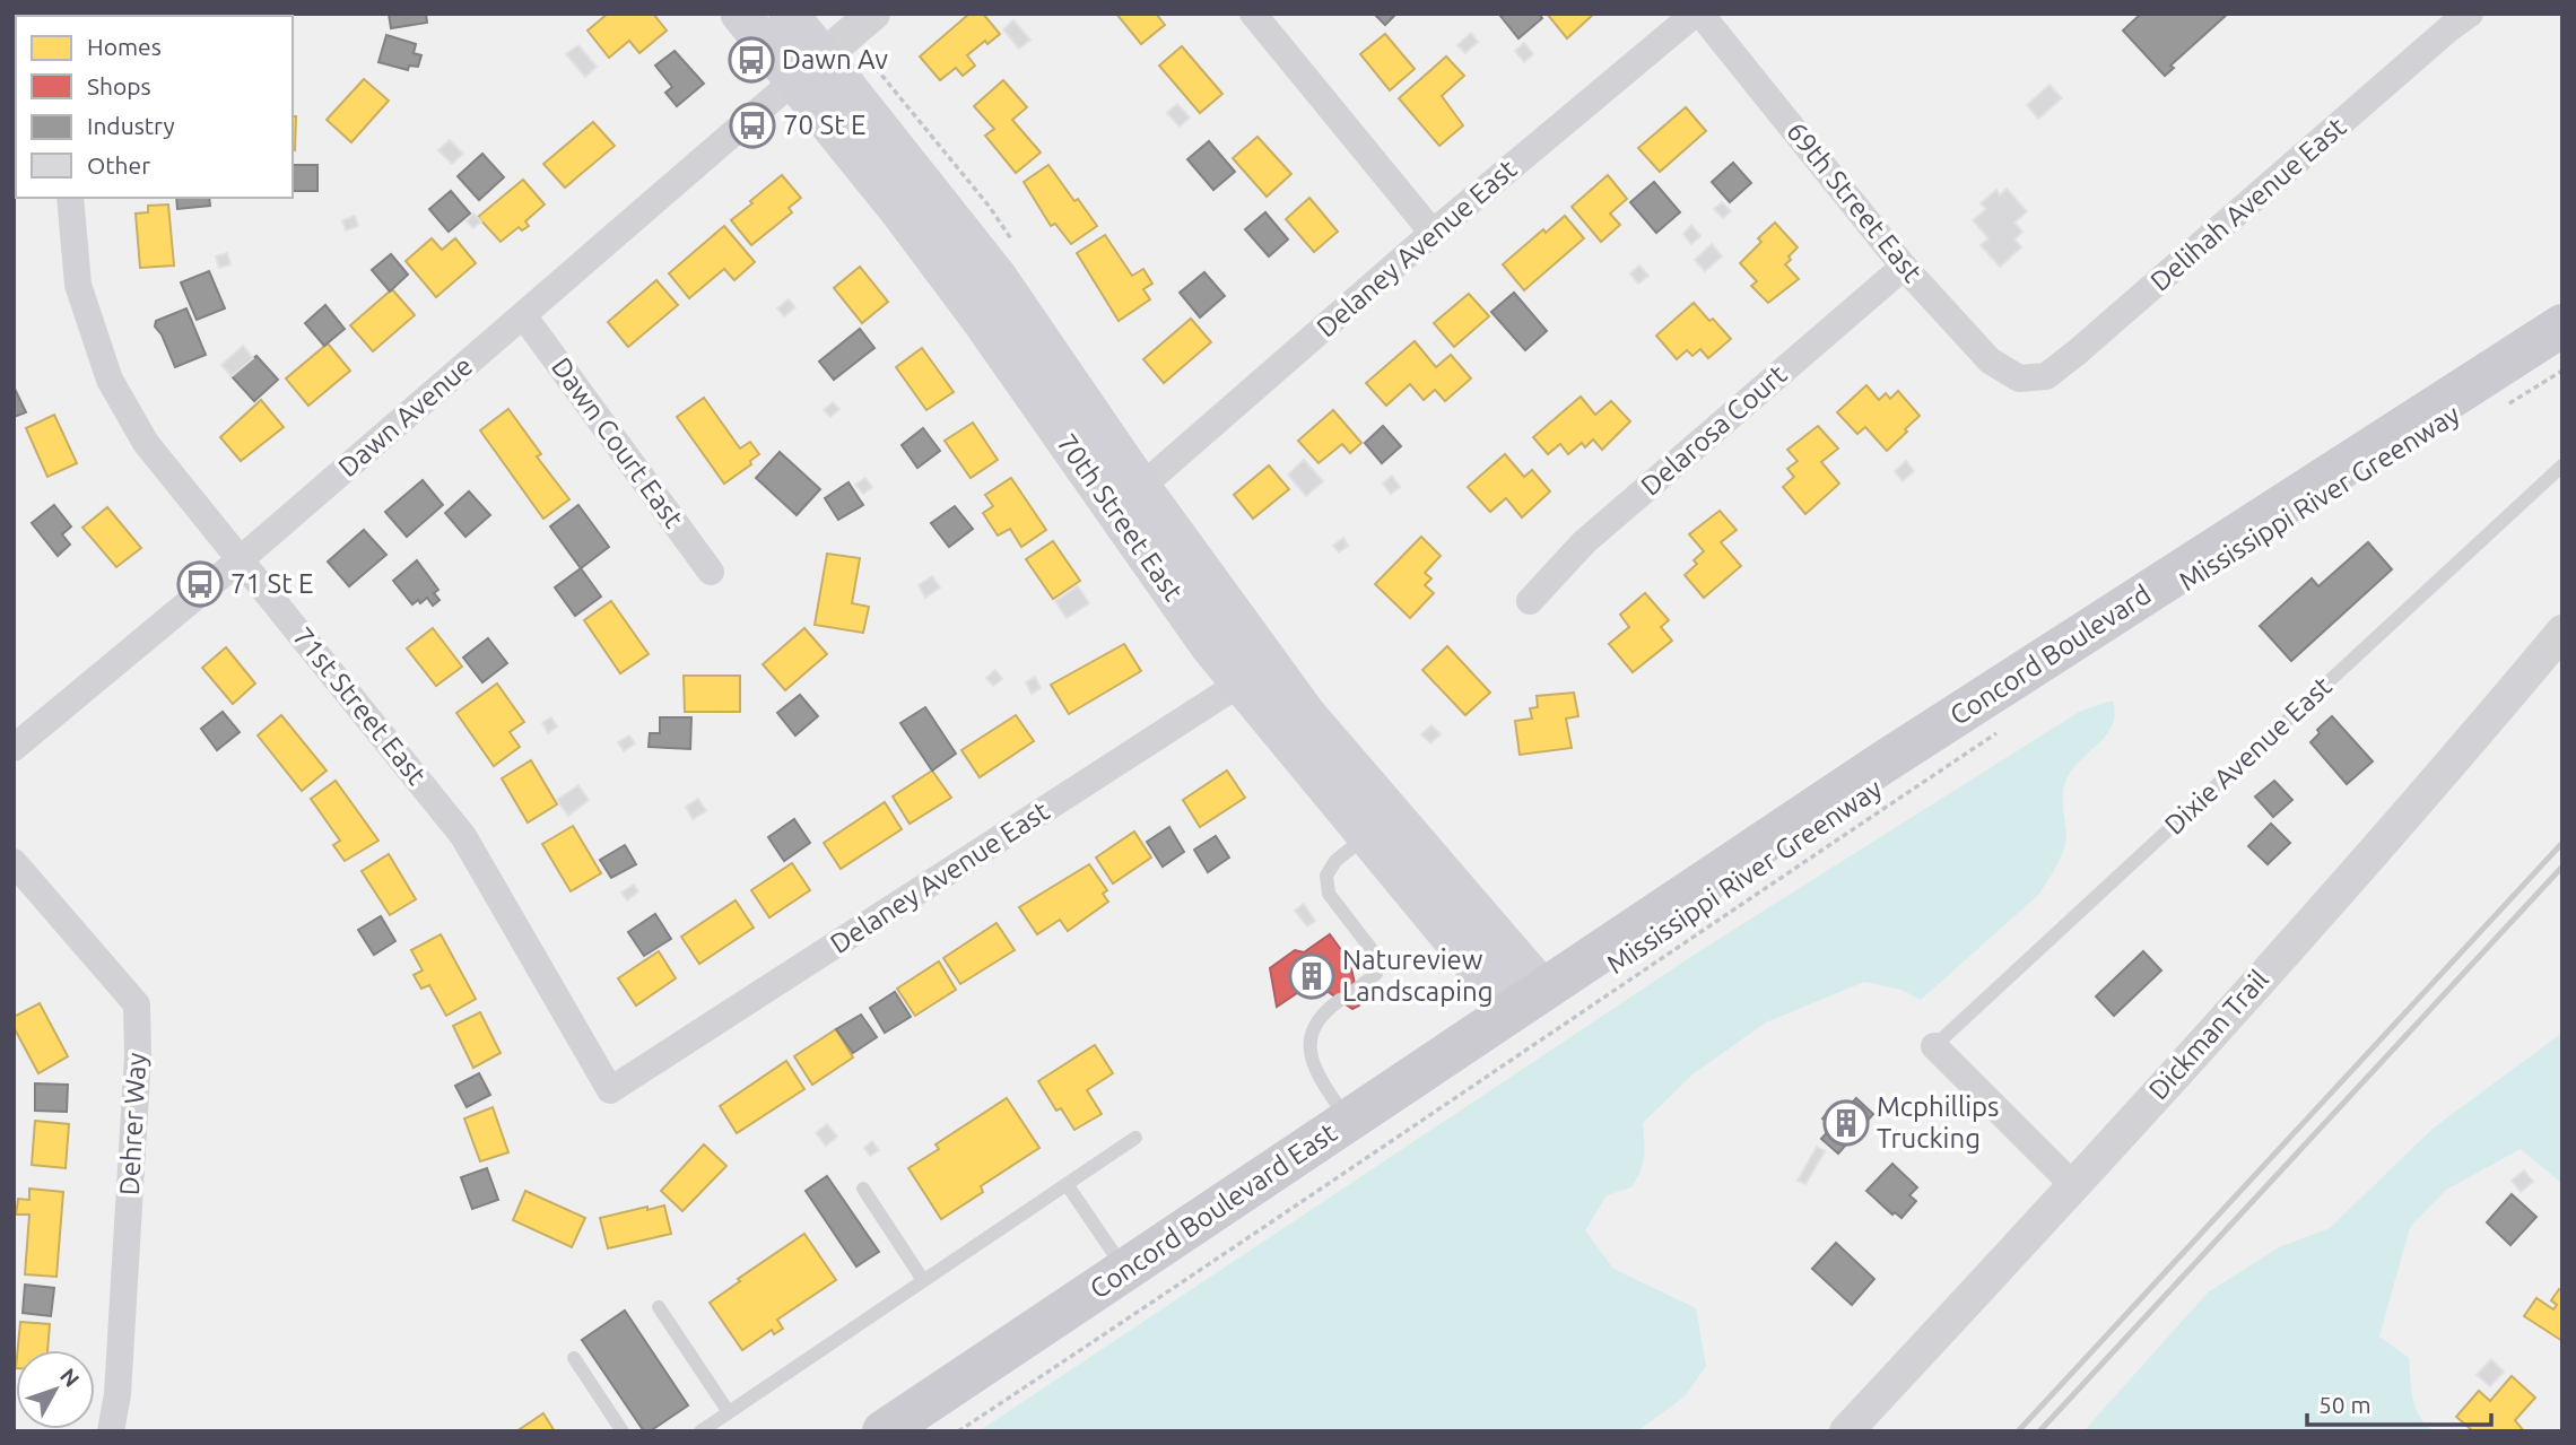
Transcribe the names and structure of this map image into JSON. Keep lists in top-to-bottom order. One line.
{"streets":{"main road":["70th Street East","Concord Boulevard","Concord Boulevard East"],"street":["69th Street East","Delihah Avenue East","Delaney Avenue East","Dawn Avenue","Delarosa Court","Dawn Court East","71st Street East","Dickman Trail","Dehrer Way"],"lane":["Dixie Avenue East"],"path":["Mississippi River Greenway"]},"crossings":[["69th Street East","Delihah Avenue East"],["69th Street East","Delarosa Court"],["Delaney Avenue East","70th Street East"],["Delaney Avenue East","71st Street East"],["Dawn Avenue","Dawn Court East"],["Dawn Avenue","70th Street East"],["Dawn Avenue","71st Street East"],["70th Street East","Concord Boulevard"],["70th Street East","Concord Boulevard East"],["Concord Boulevard","Concord Boulevard East"]],"places":{"bus stop":["Dawn Av","70 St E","71 St E"],"building":["Natureview Landscaping","Mcphillips Trucking"]},"legend":["Homes","Shops","Industry","Other"],"scale_bar":"50 m","north":"top right"}
